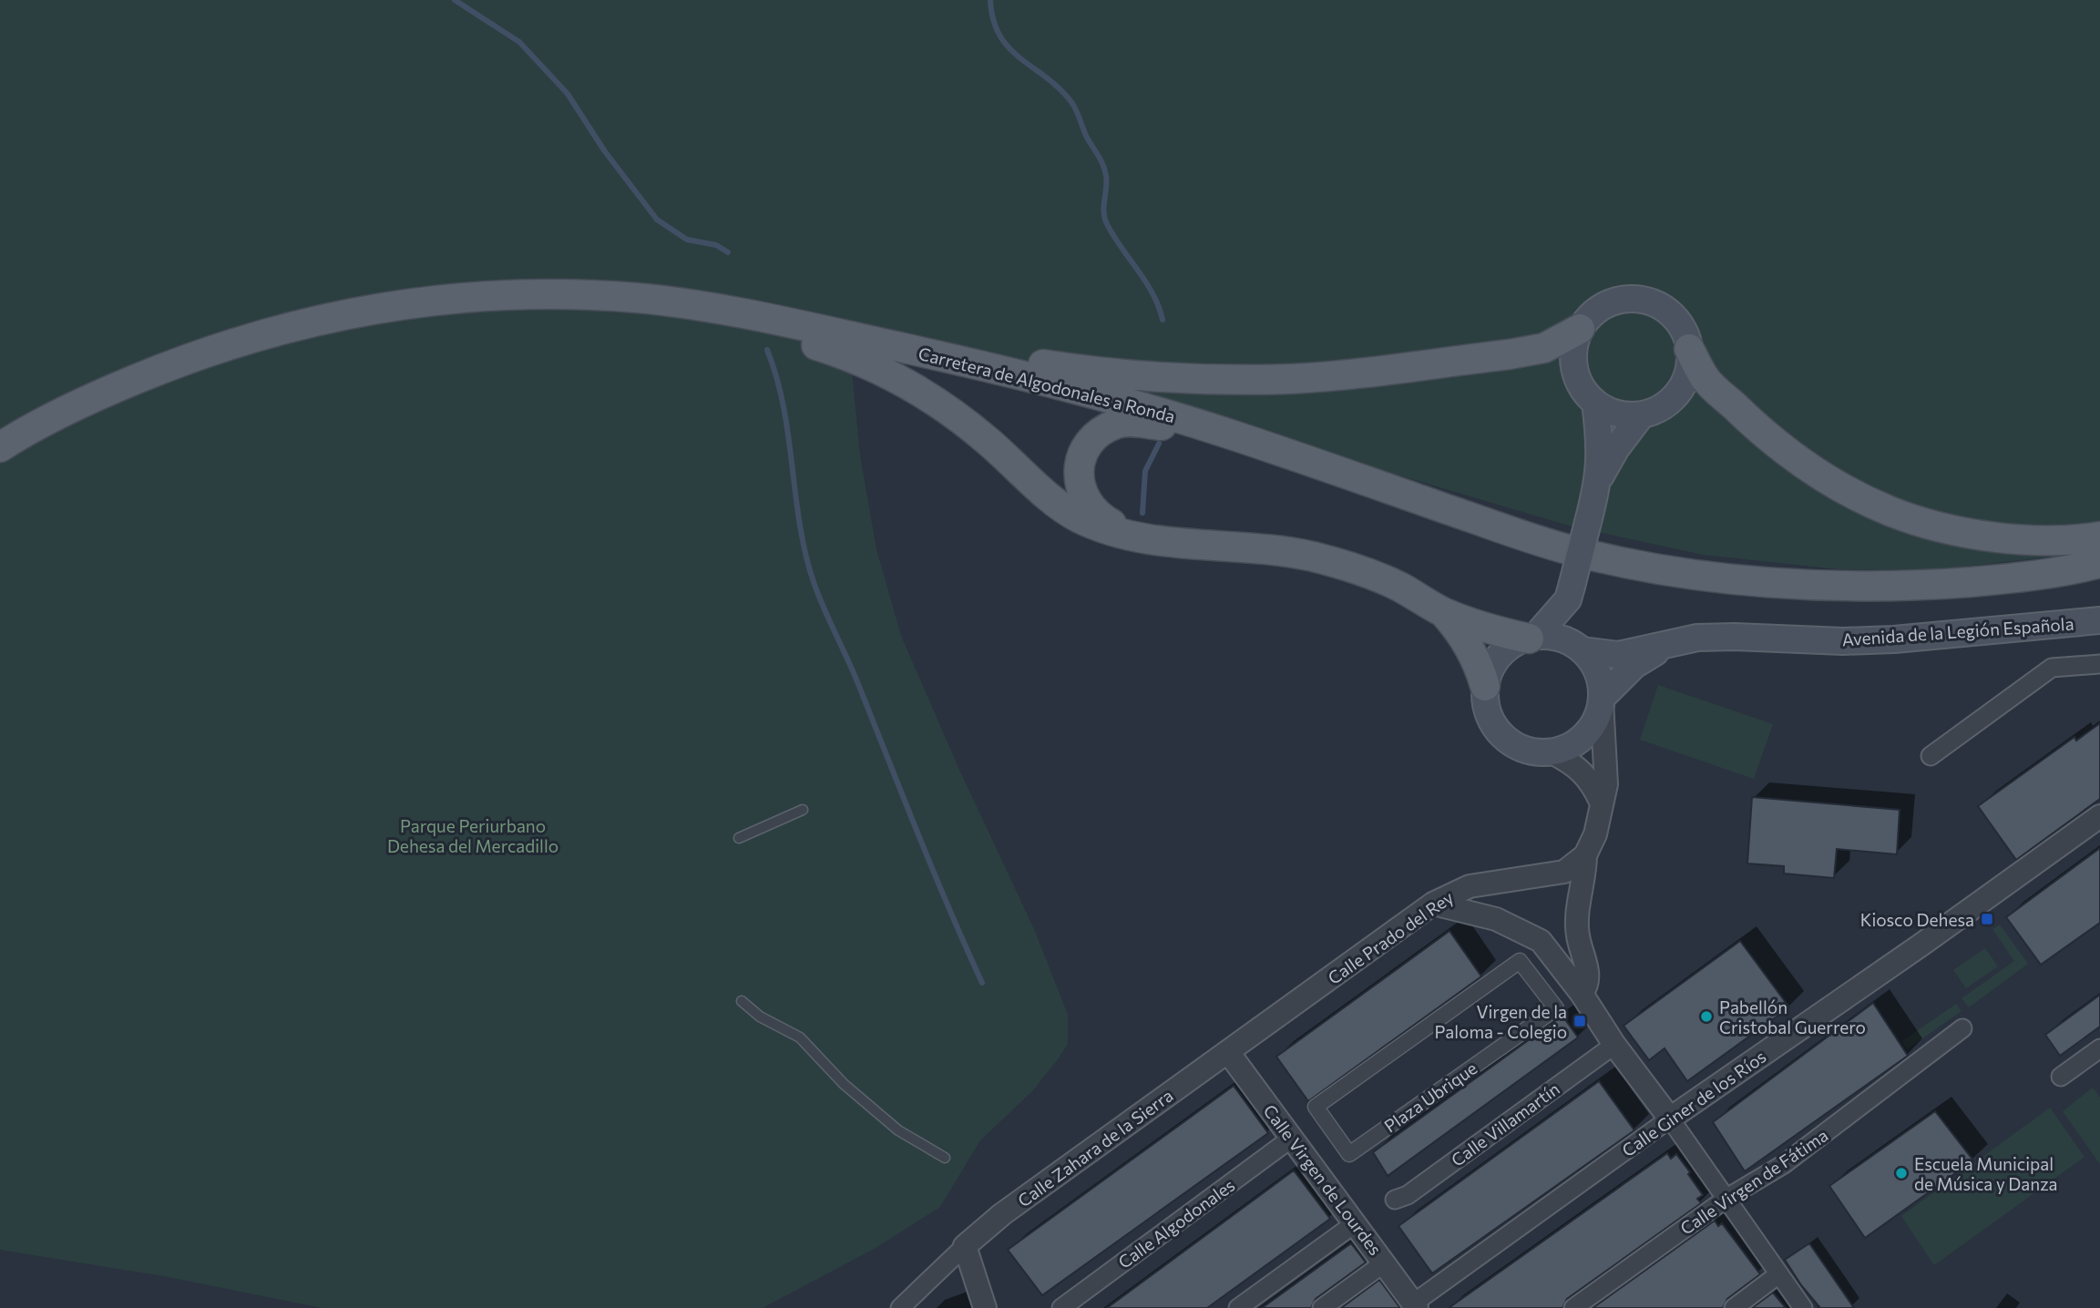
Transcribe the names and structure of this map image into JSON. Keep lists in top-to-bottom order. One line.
{"streets":{"main road":["Carretera de Algodonales a Ronda","Avenida de la Legión Española"],"street":["Calle Prado del Rey","Plaza Ubrique","Calle Giner de los Ríos","Calle Villamartín","Calle Zahara de la Sierra","Calle Virgen de Lourdes","Calle Virgen de Fátima","Calle Algodonales"]},"crossings":[["Calle Prado del Rey","Calle Zahara de la Sierra"],["Calle Prado del Rey","Calle Virgen de Lourdes"],["Calle Giner de los Ríos","Calle Virgen de Lourdes"],["Calle Zahara de la Sierra","Calle Virgen de Lourdes"],["Calle Virgen de Lourdes","Calle Algodonales"]],"parks":["Parque Periurbano Dehesa del Mercadillo"],"places":{"transit":["Kiosco Dehesa","Virgen de la Paloma - Colegio"],"other":["Pabellón Cristobal Guerrero","Escuela Municipal de Música y Danza"]}}
